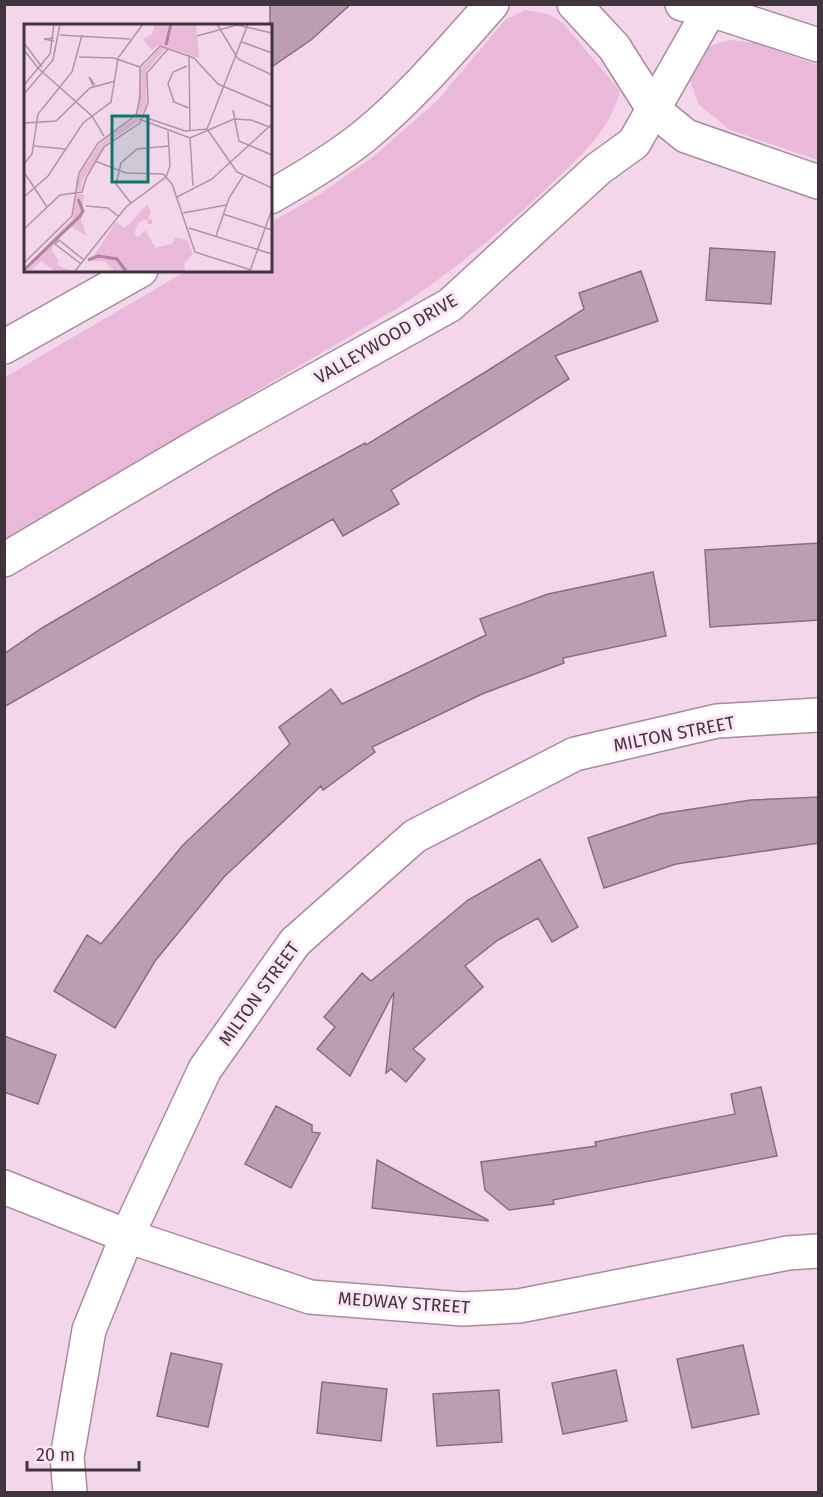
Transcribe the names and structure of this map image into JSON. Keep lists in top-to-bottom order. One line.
{"streets":{"street":["VALLEYWOOD DRIVE","MILTON STREET","MEDWAY STREET"]},"crossings":[["MILTON STREET","MEDWAY STREET"]],"scale_bar":"20 m"}
